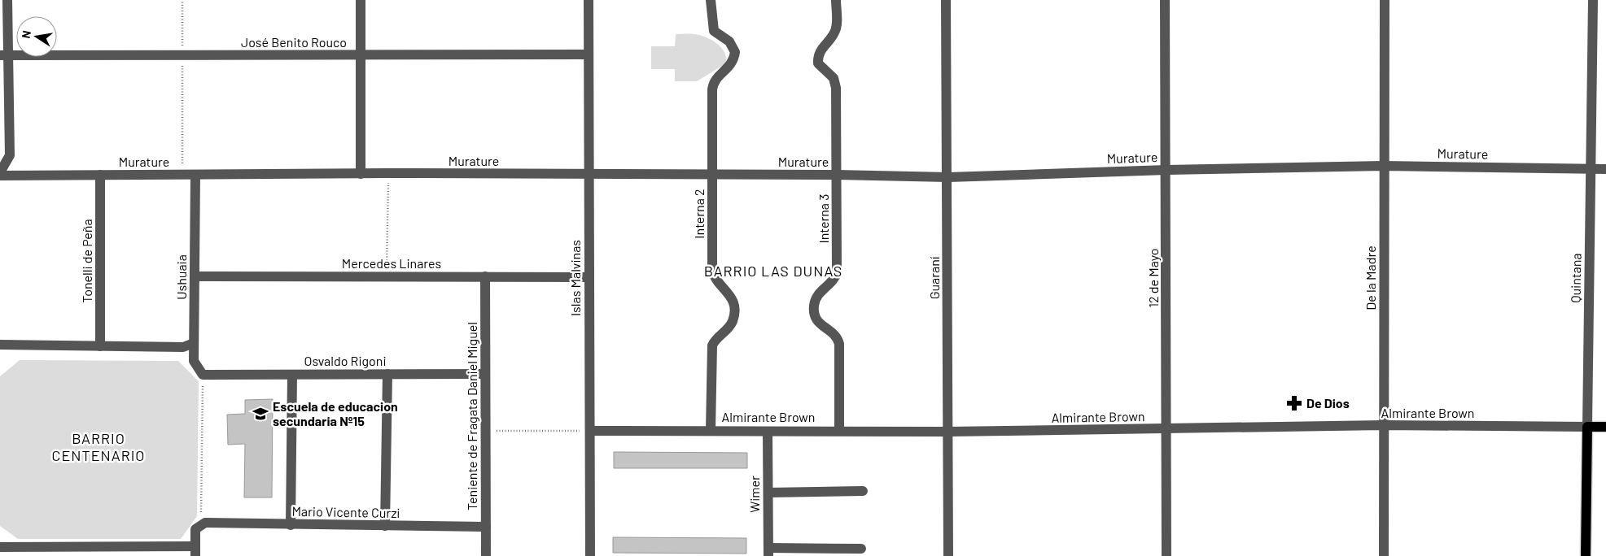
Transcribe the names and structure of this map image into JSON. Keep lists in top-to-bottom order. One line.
{"streets":{"main road":["Quintana","Almirante Brown"],"street":["José Benito Rouco","Murature","Interna 2","Interna 3","Tonelli de Peña","Mercedes Linares","Ushuaia","Islas Malvinas","Guaraní","12 de Mayo","De la Madre","Osvaldo Rigoni","Teniente de Fragata Daniel Miguel","Wimer","Mario Vicente Curzi"]},"crossings":[["José Benito Rouco","Islas Malvinas"],["Murature","Interna 2"],["Murature","Interna 3"],["Murature","Tonelli de Peña"],["Murature","Ushuaia"],["Murature","Islas Malvinas"],["Murature","Guaraní"],["Murature","12 de Mayo"],["Murature","De la Madre"],["Murature","Quintana"],["Interna 2","Almirante Brown"],["Interna 3","Almirante Brown"],["Mercedes Linares","Ushuaia"],["Mercedes Linares","Islas Malvinas"],["Mercedes Linares","Teniente de Fragata Daniel Miguel"],["Ushuaia","Osvaldo Rigoni"],["Islas Malvinas","Almirante Brown"],["Guaraní","Almirante Brown"],["12 de Mayo","Almirante Brown"],["De la Madre","Almirante Brown"],["Quintana","Almirante Brown"],["Osvaldo Rigoni","Teniente de Fragata Daniel Miguel"],["Almirante Brown","Wimer"],["Teniente de Fragata Daniel Miguel","Mario Vicente Curzi"]],"districts":["BARRIO LAS DUNAS","BARRIO CENTENARIO"],"places":{"pharmacy":["De Dios"],"school or university":["Escuela de educacion secundaria Nº15"]},"north":"left"}
